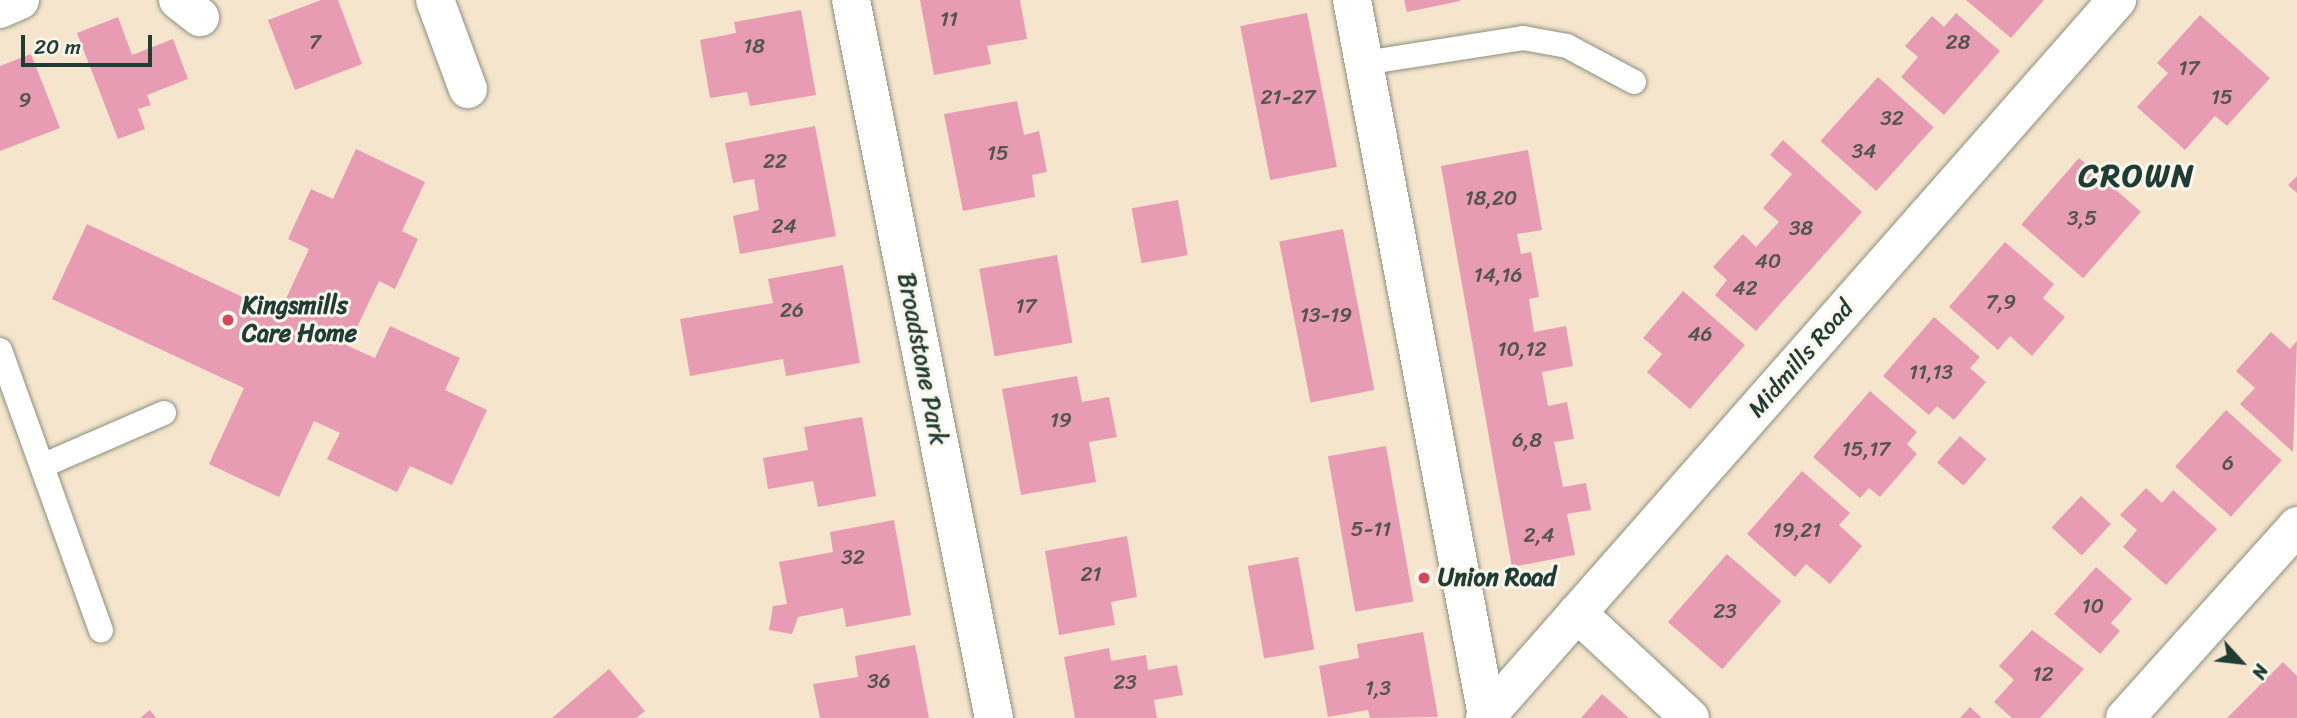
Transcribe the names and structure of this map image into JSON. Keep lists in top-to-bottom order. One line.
{"streets":{"street":["Broadstone Park","Midmills Road"]},"districts":["CROWN"],"places":["Kingsmills Care Home","Union Road"],"house_numbers":["11","7","28","18","17","21-27","15","9","32","34","15","22","18,20","3,5","24","38","40","14,16","42","7,9","17","26","13-19","46","10,12","11,13","19","6,8","15,17","6","5-11","19,21","2,4","32","21","10","23","12","36","23","1,3"],"scale_bar":"20 m","north":"bottom right"}
